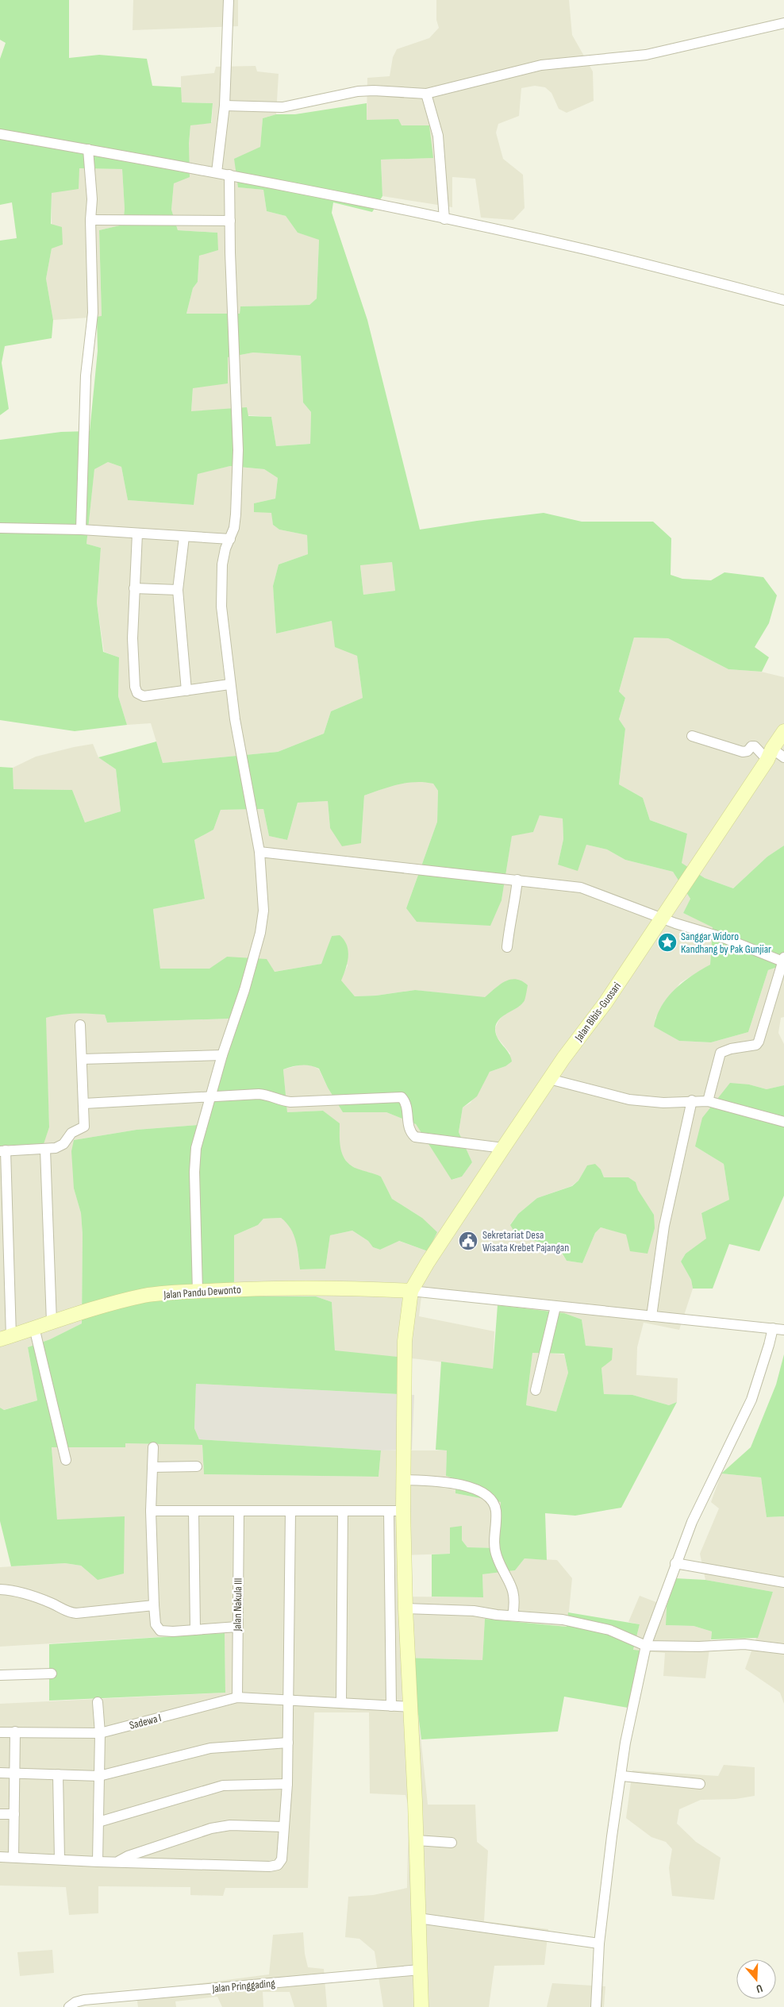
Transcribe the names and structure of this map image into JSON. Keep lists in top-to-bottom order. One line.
{"streets":{"street":["Jalan Bibis-Guosari","Jalan Pandu Dewonto","Jalan Nakula III","Sadewa I","Jalan Pringgading"]},"crossings":[["Jalan Bibis-Guosari","Jalan Pandu Dewonto"],["Jalan Nakula III","Sadewa I"]],"places":{"place":["Sanggar Widoro Kandhang by Pak Gunjiar"],"public building":["Sekretariat Desa Wisata Krebet Pajangan"]},"north":"bottom"}
